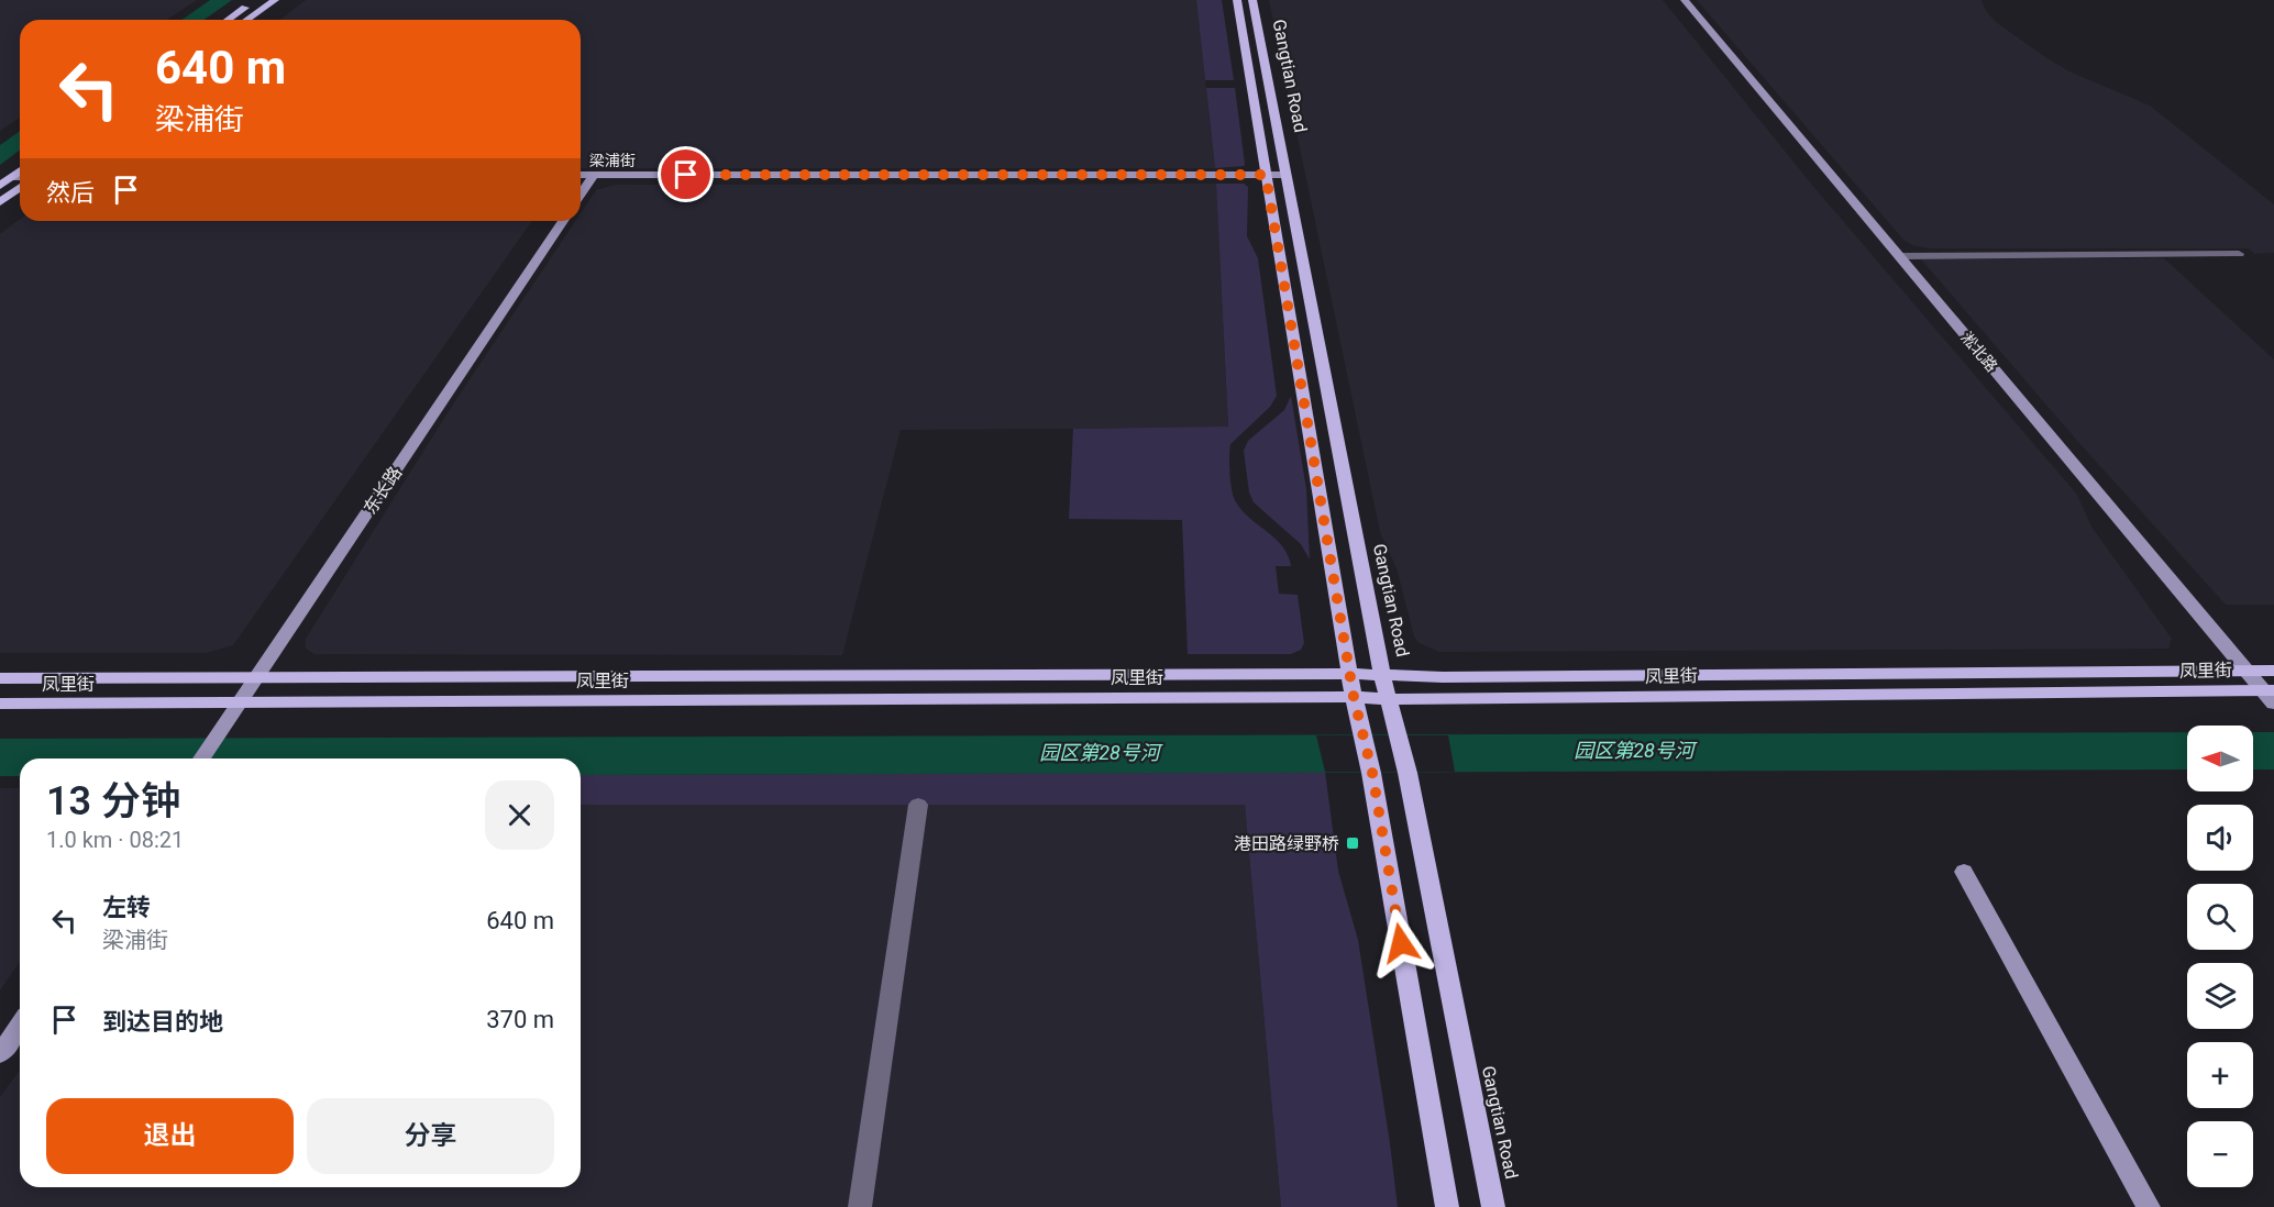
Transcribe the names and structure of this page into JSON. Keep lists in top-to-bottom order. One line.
{"streets":{"main road":["Gangtian Road","凤里街"],"street":["梁浦街","淞北路","东长路"]},"crossings":[["Gangtian Road","梁浦街"],["Gangtian Road","凤里街"],["淞北路","凤里街"],["东长路","凤里街"]],"water":["园区第28号河"],"places":{"transit":["港田路绿野桥"]},"north":"left","page":{"turn":["640 m","梁浦街"],"then":"然后","map_buttons":["+","−"],"heading":["13 分钟","1.0 km · 08:21"],"list":[{"name":"左转","note":"梁浦街","value":"640 m"},{"name":"到达目的地","value":"370 m"}],"buttons":["退出","分享"]}}
